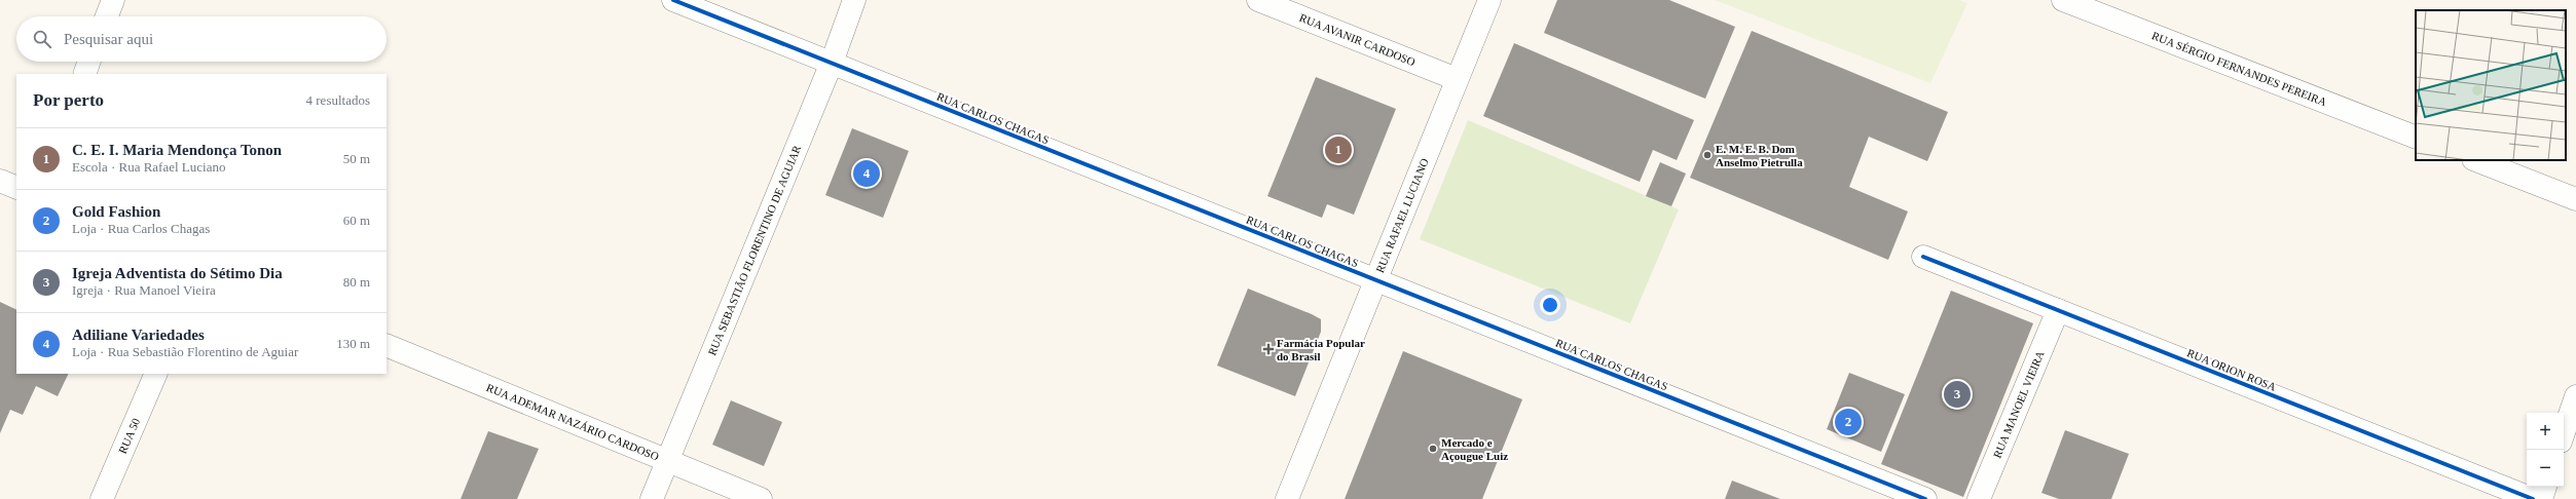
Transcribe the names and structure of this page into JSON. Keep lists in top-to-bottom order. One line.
{"streets":{"street":["RUA AVANIR CARDOSO","RUA SÉRGIO FERNANDES PEREIRA","RUA CARLOS CHAGAS","RUA RAFAEL LUCIANO","RUA SEBASTIÃO FLORENTINO DE AGUIAR","RUA ORION ROSA","RUA MANOEL VIEIRA","RUA ADEMAR NAZÁRIO CARDOSO","RUA 50"]},"crossings":[["RUA AVANIR CARDOSO","RUA RAFAEL LUCIANO"],["RUA CARLOS CHAGAS","RUA RAFAEL LUCIANO"],["RUA CARLOS CHAGAS","RUA SEBASTIÃO FLORENTINO DE AGUIAR"],["RUA SEBASTIÃO FLORENTINO DE AGUIAR","RUA ADEMAR NAZÁRIO CARDOSO"],["RUA ORION ROSA","RUA MANOEL VIEIRA"]],"places":{"other":["E. M. E. B. Dom Anselmo Pietrulla","Mercado e Açougue Luiz"],"health":["Farmácia Popular do Brasil"]},"page":{"search":"Pesquisar aqui","heading":["Por perto","4 resultados"],"list":[{"mark":"1","name":"C. E. I. Maria Mendonça Tonon","note":"Escola · Rua Rafael Luciano","value":"50 m"},{"mark":"2","name":"Gold Fashion","note":"Loja · Rua Carlos Chagas","value":"60 m"},{"mark":"3","name":"Igreja Adventista do Sétimo Dia","note":"Igreja · Rua Manoel Vieira","value":"80 m"},{"mark":"4","name":"Adiliane Variedades","note":"Loja · Rua Sebastião Florentino de Aguiar","value":"130 m"}],"pins":["1","4","3","2"],"map_buttons":["+","−"]}}
